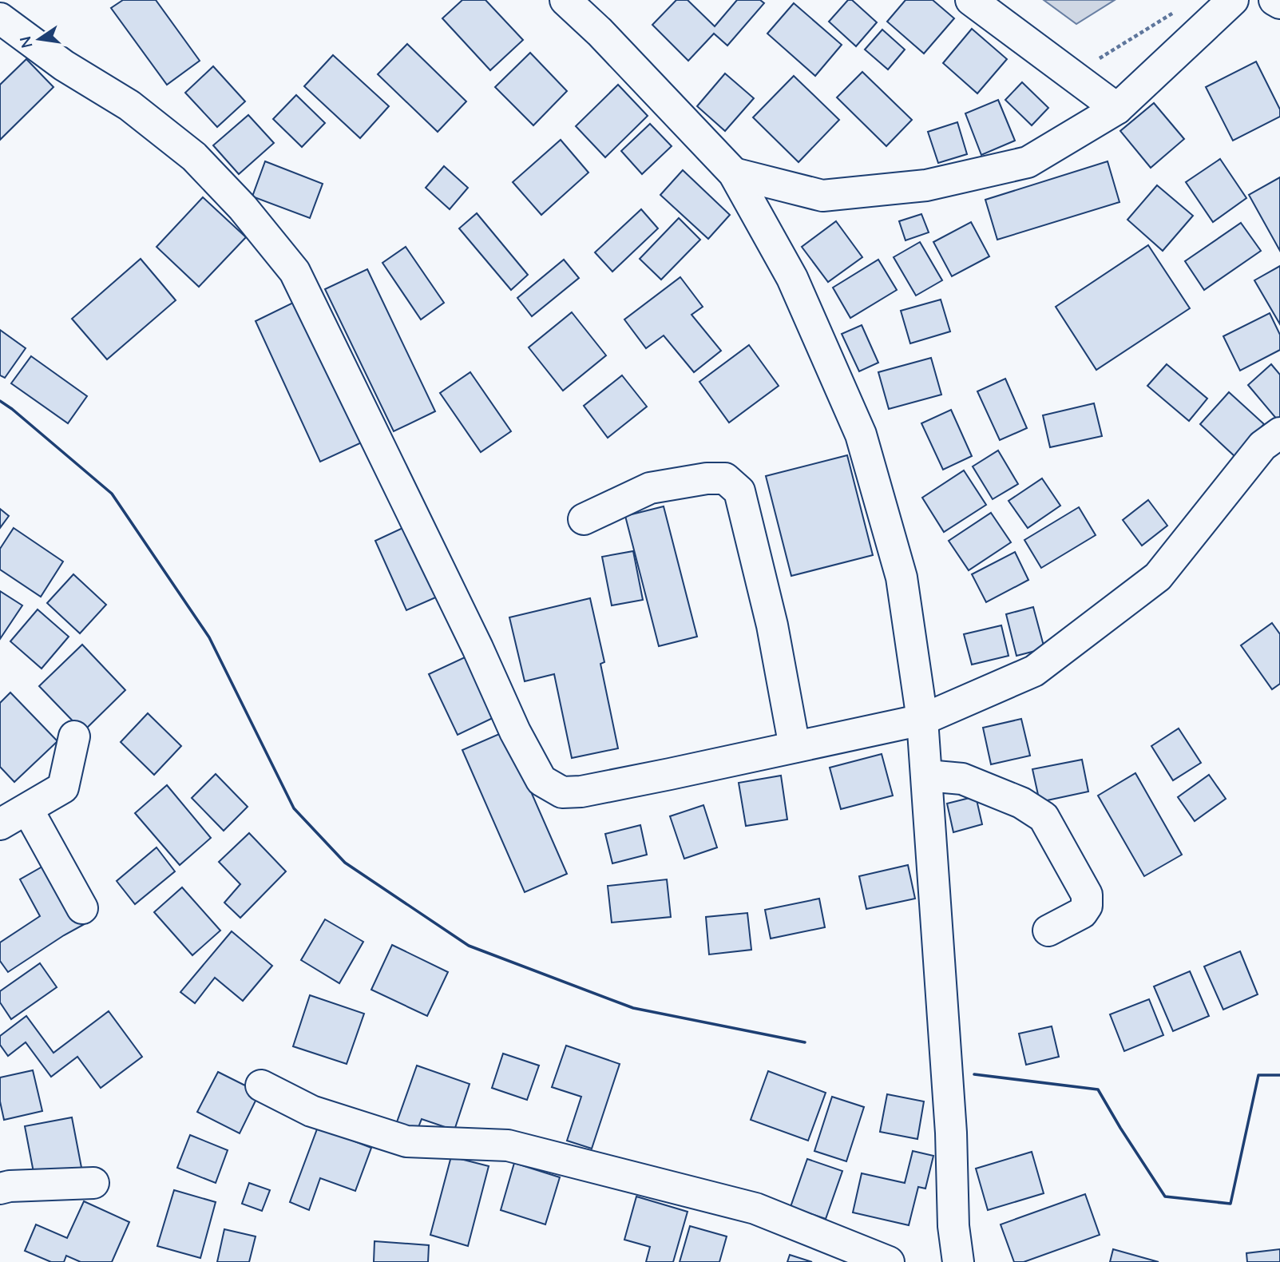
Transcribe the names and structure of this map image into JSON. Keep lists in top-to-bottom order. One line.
{"north":"left"}
